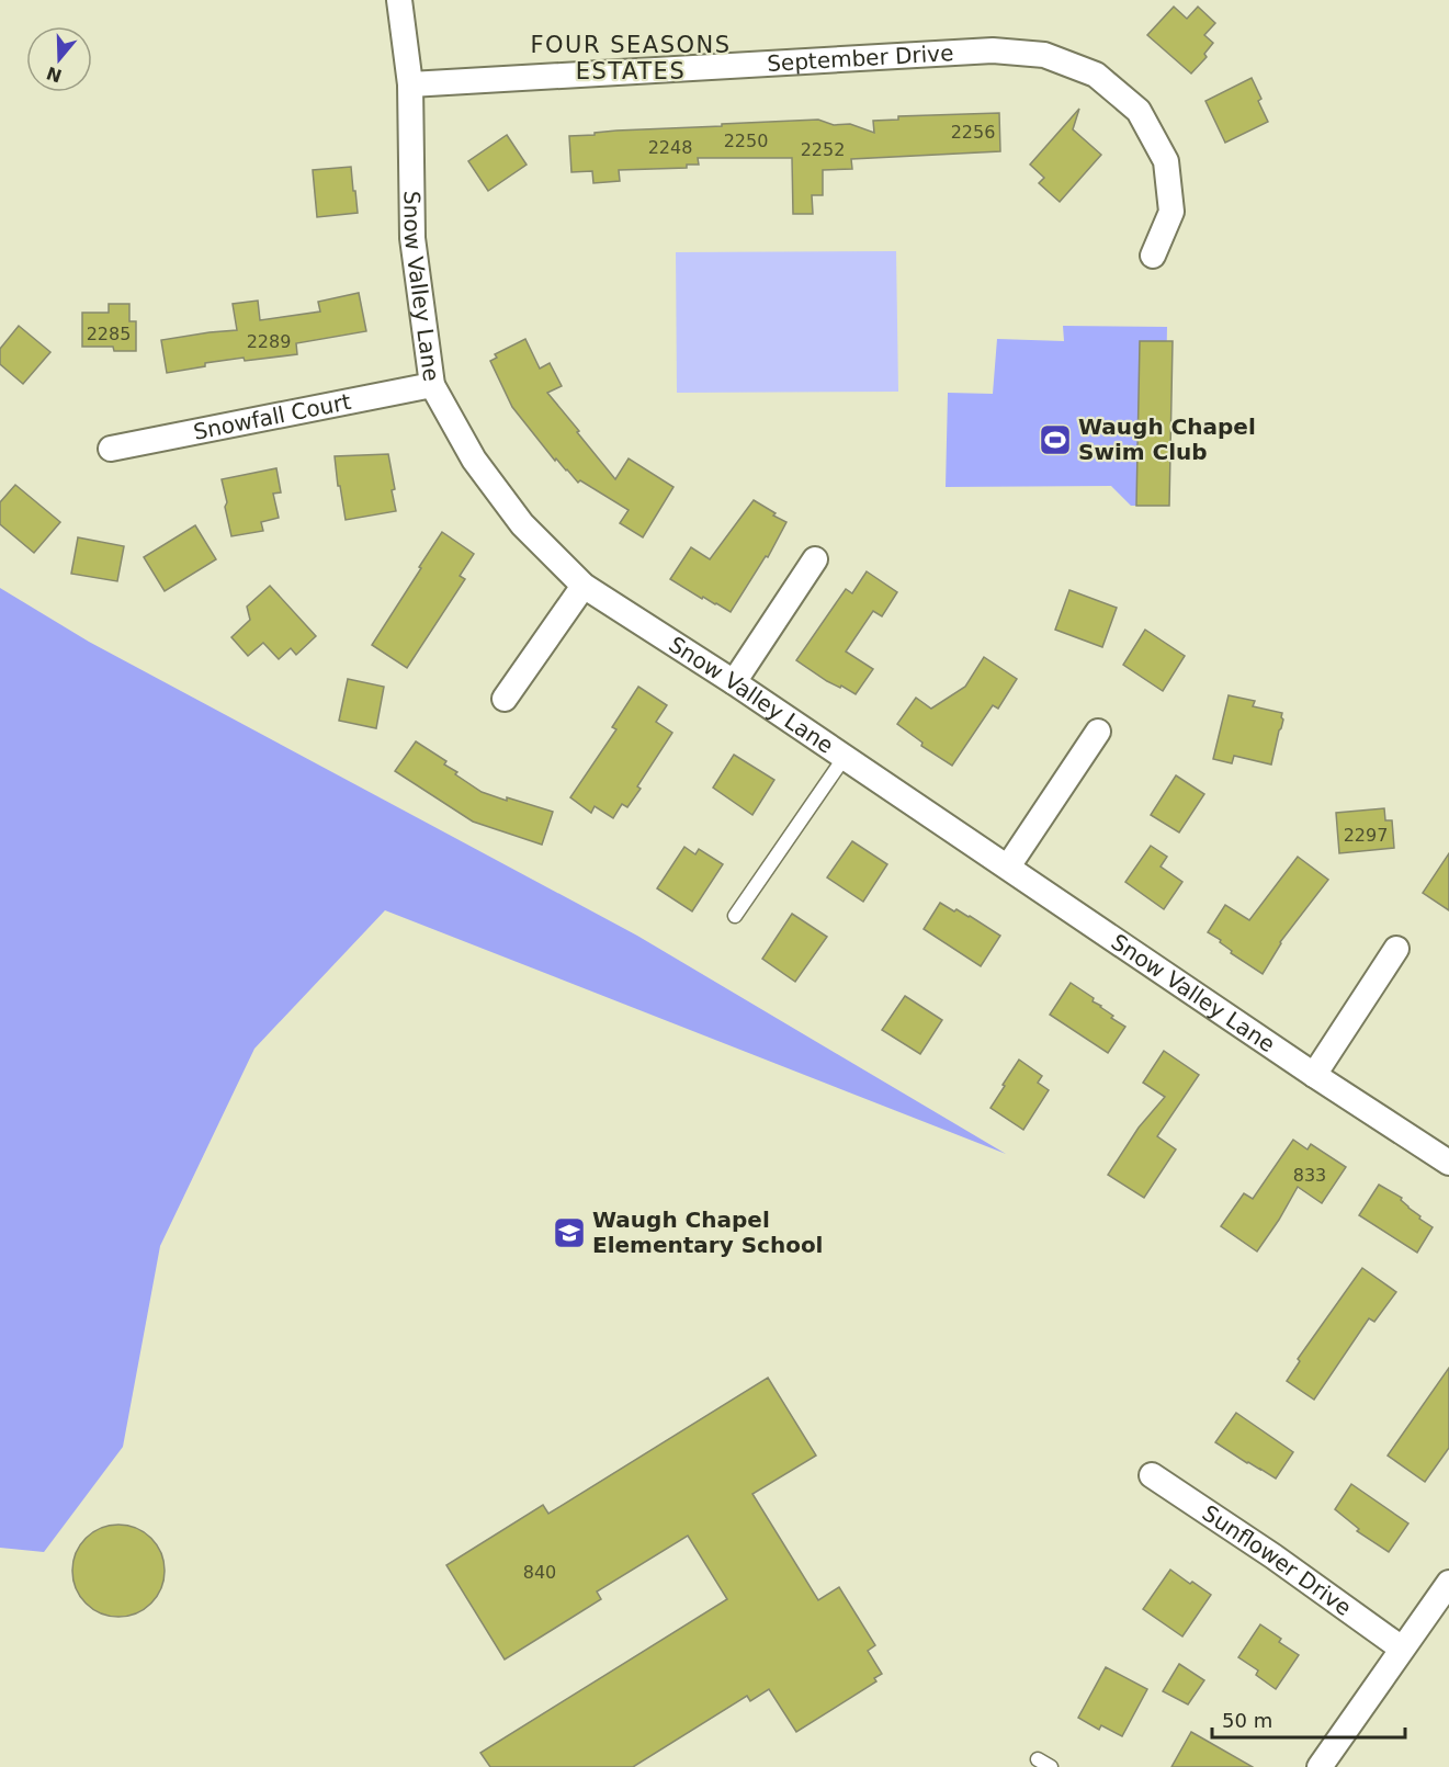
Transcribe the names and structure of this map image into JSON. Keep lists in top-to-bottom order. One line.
{"streets":{"street":["September Drive","Snow Valley Lane","Snowfall Court","Sunflower Drive"]},"crossings":[["September Drive","Snow Valley Lane"],["Snow Valley Lane","Snowfall Court"]],"districts":["FOUR SEASONS ESTATES"],"places":{"sports":["Waugh Chapel Swim Club"],"school or university":["Waugh Chapel Elementary School"]},"house_numbers":["2256","2250","2248","2252","2285","2289","2297","833","840"],"scale_bar":"50 m","north":"bottom"}
